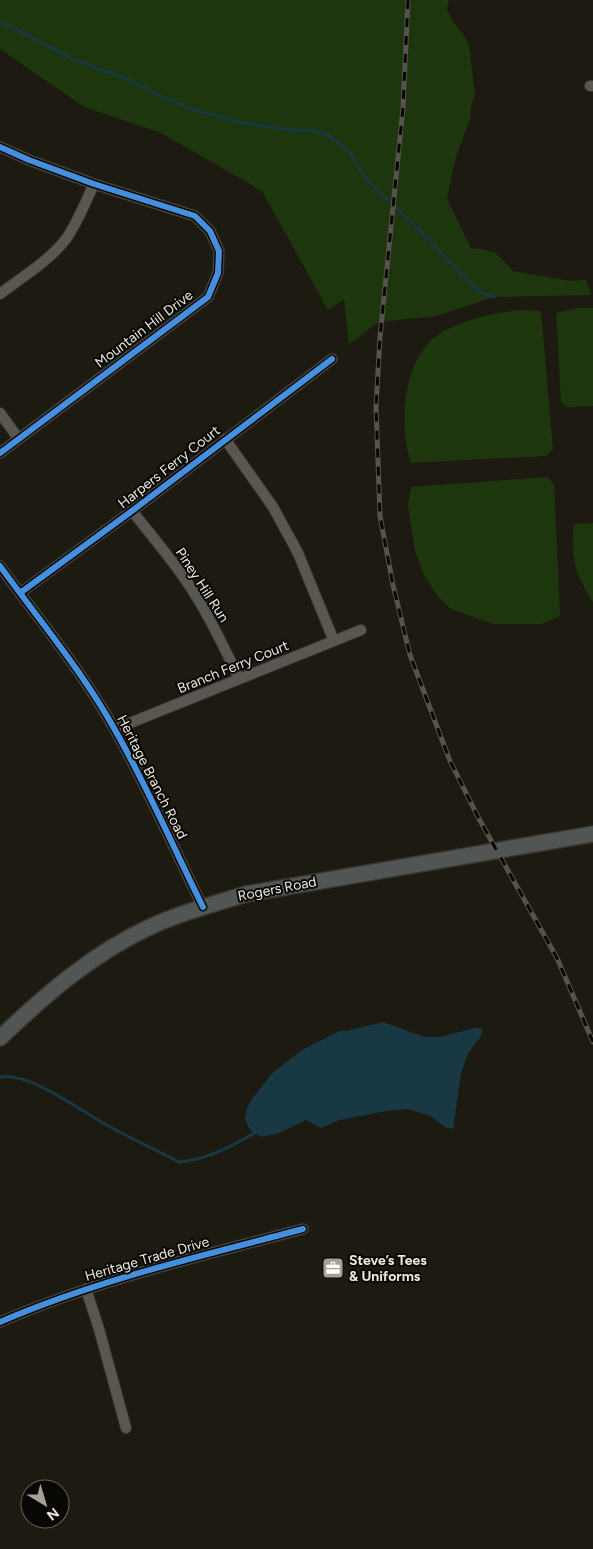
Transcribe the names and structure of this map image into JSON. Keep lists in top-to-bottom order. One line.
{"streets":{"main road":["Rogers Road"],"street":["Mountain Hill Drive","Harpers Ferry Court","Piney Hill Run","Branch Ferry Court","Heritage Branch Road","Heritage Trade Drive"]},"crossings":[["Harpers Ferry Court","Piney Hill Run"],["Harpers Ferry Court","Heritage Branch Road"],["Piney Hill Run","Branch Ferry Court"],["Branch Ferry Court","Heritage Branch Road"],["Heritage Branch Road","Rogers Road"]],"places":{"office":["Steve’s Tees & Uniforms"]},"north":"bottom right"}
